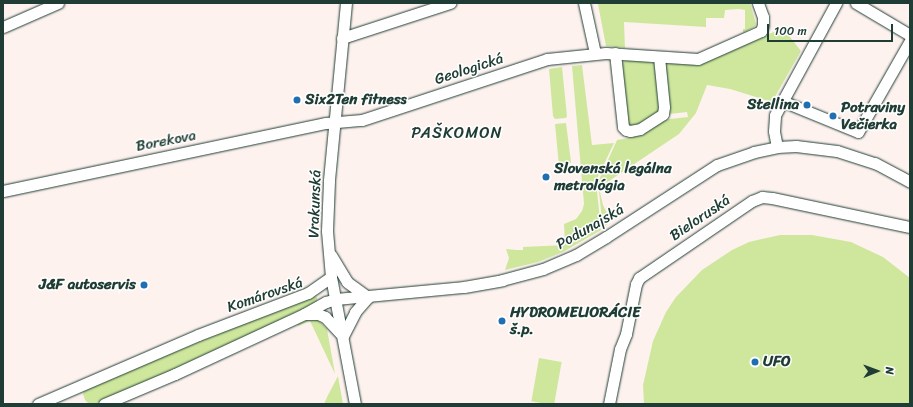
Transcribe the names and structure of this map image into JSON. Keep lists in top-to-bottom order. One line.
{"streets":{"street":["Geologická","Borekova","Vrakunská","Bieloruská","Podunajská","Komárovská"]},"crossings":[["Geologická","Borekova"],["Geologická","Vrakunská"],["Borekova","Vrakunská"],["Vrakunská","Podunajská"],["Vrakunská","Komárovská"],["Podunajská","Komárovská"]],"districts":["PAŠKOMON"],"places":["Six2Ten fitness","Stellina","Potraviny Večierka","Slovenská legálna metrológia","J&F autoservis","HYDROMELIORÁCIE š.p.","UFO"],"scale_bar":"100 m","north":"right"}
